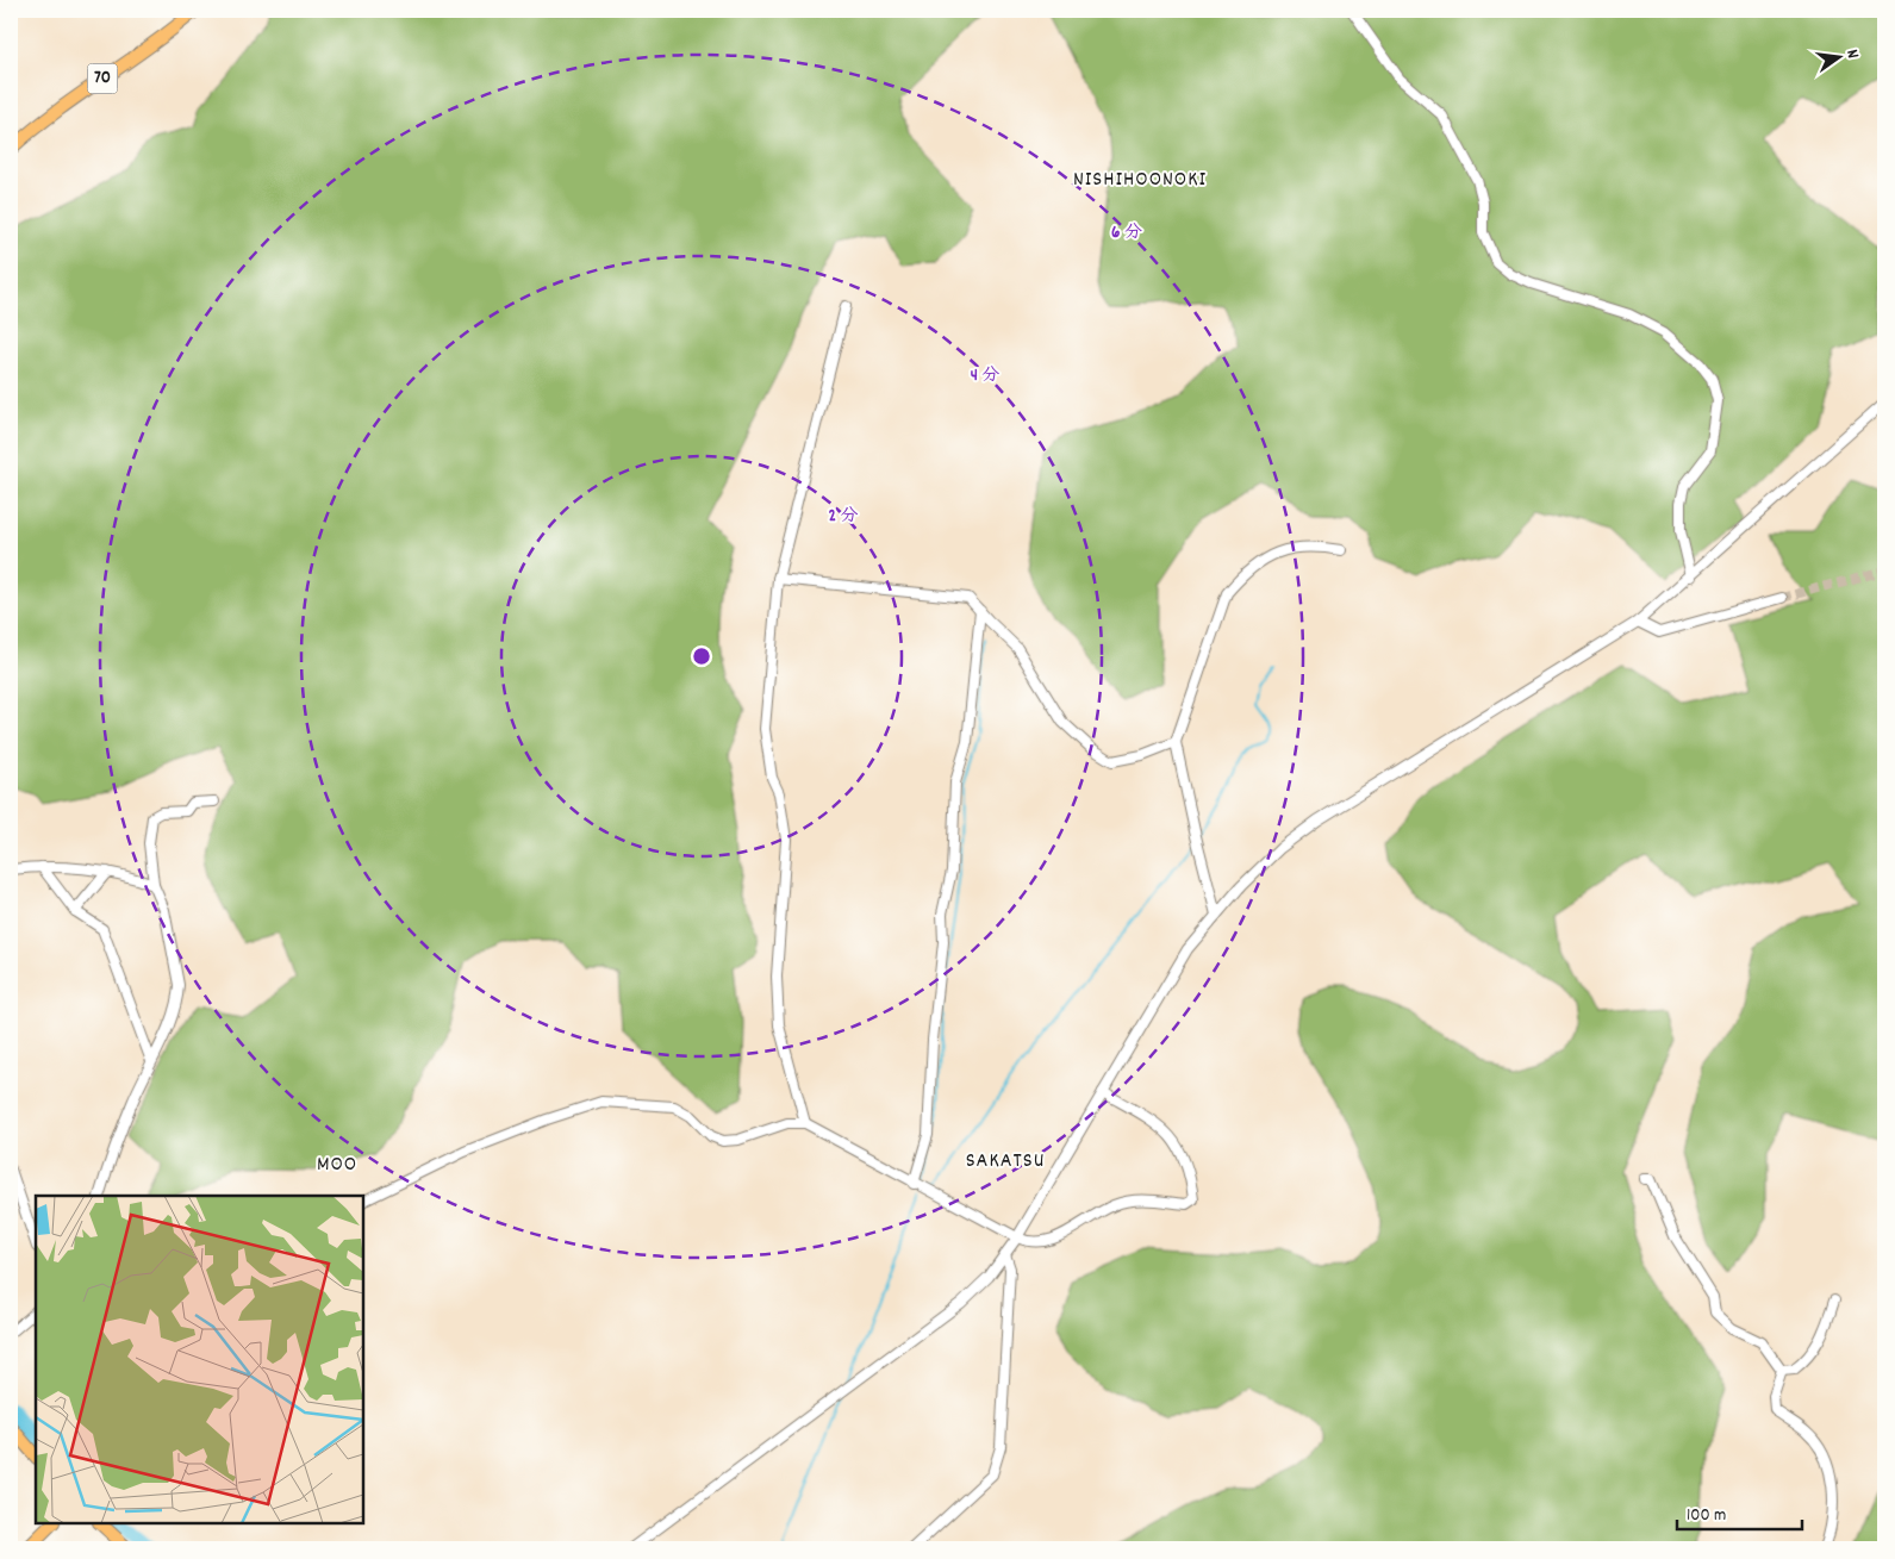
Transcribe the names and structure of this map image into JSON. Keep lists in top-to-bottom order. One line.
{"streets":{"main road":["70"]},"districts":["NISHIHOONOKI","SAKATSU","MOO"],"scale_bar":"100 m","north":"right","rings":["6 分","4 分","2 分"]}
